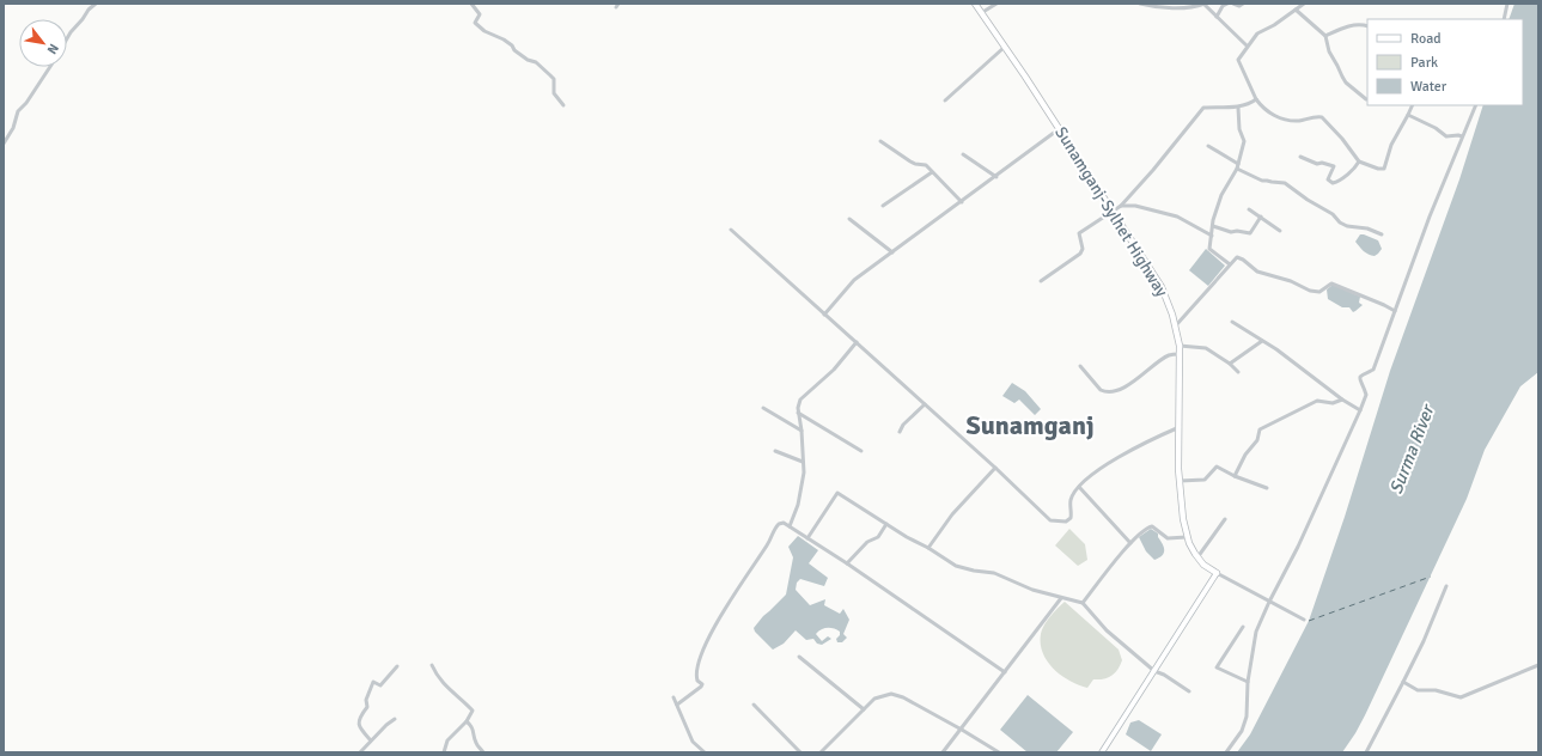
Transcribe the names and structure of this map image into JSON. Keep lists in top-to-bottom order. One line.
{"streets":{"main road":["Sunamganj-Sylhet Highway"]},"districts":["Sunamganj"],"water":["Surma River"],"legend":["Road","Park","Water"],"north":"bottom right"}
